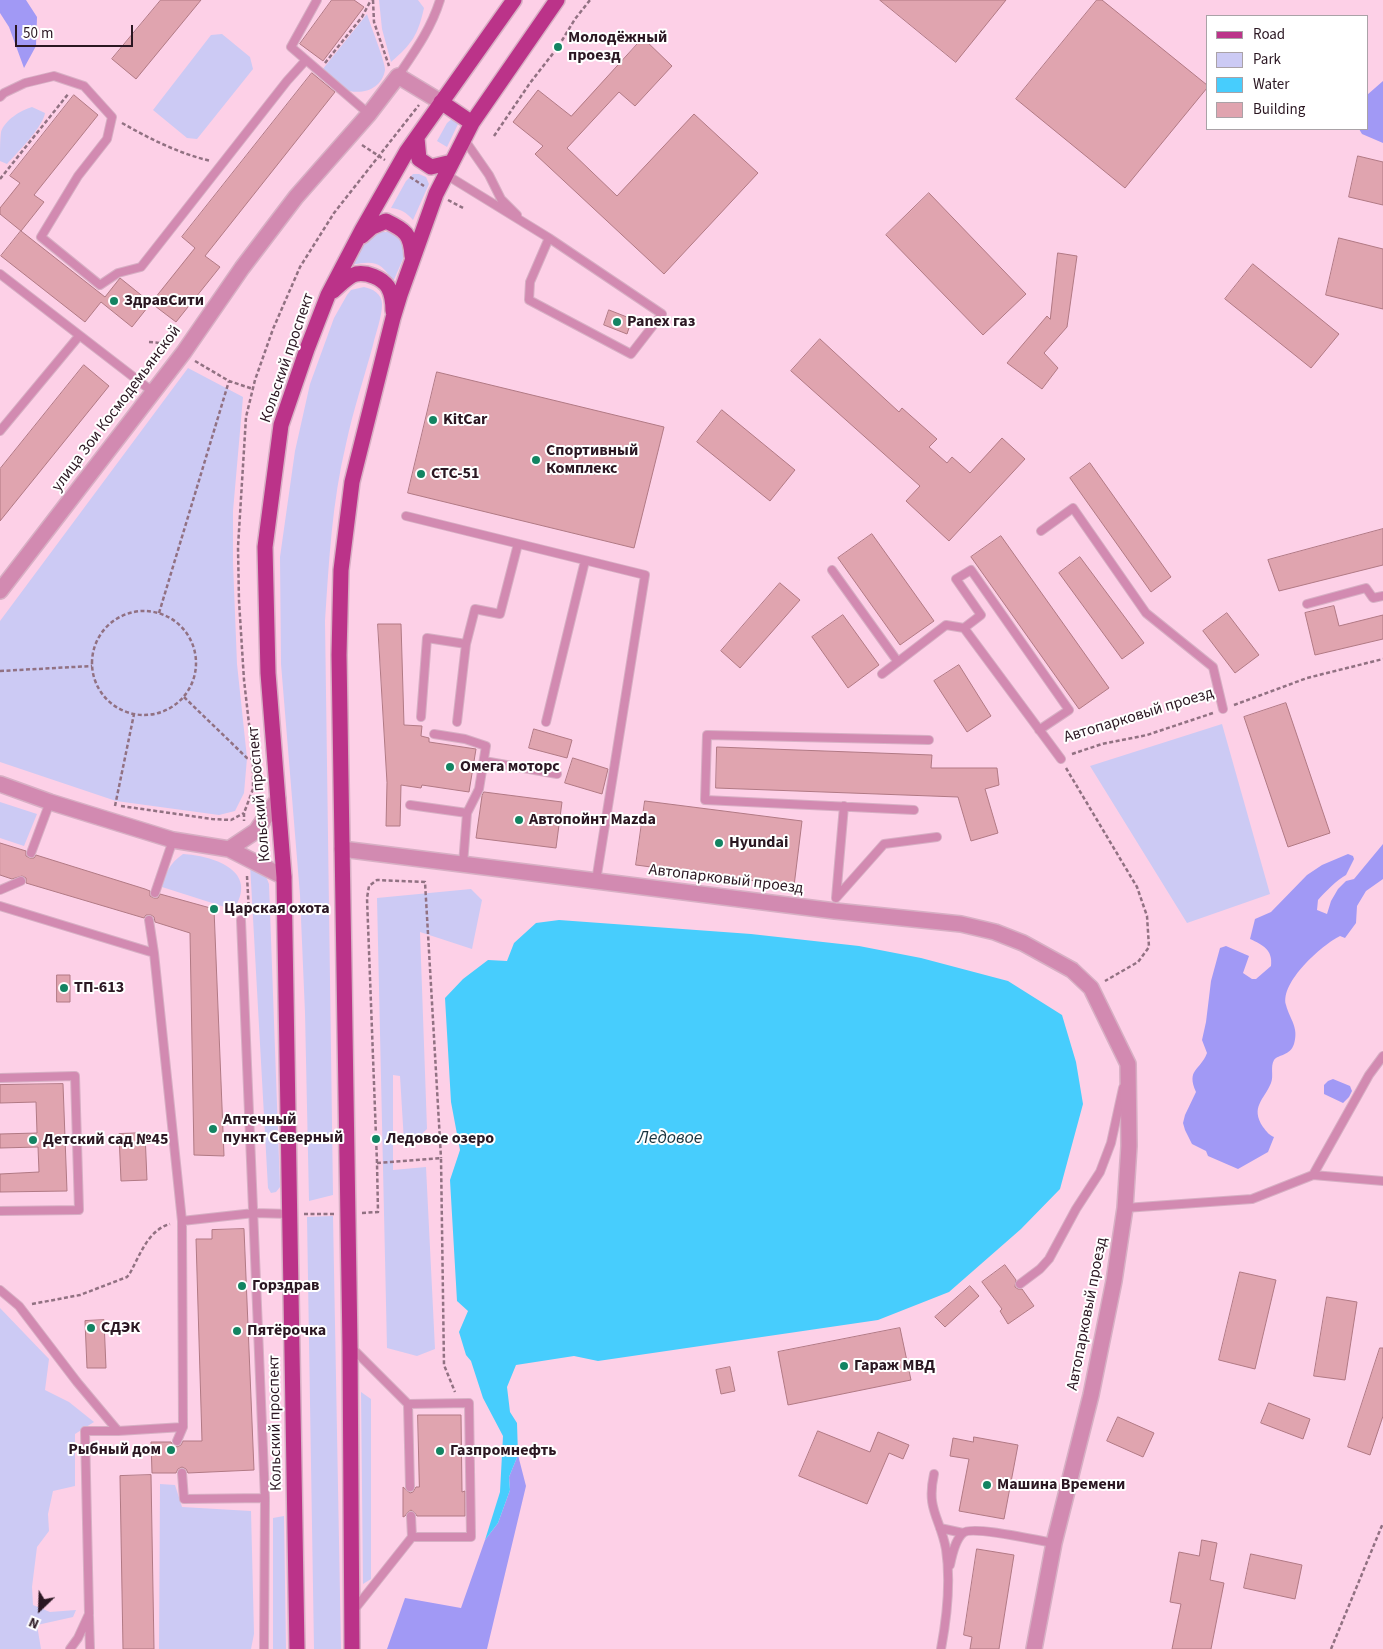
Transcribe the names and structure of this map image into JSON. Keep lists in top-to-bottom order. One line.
{"streets":{"main road":["Кольский проспект"],"street":["улица Зои Космодемьянской","Автопарковый проезд"]},"water":["Ледовое"],"places":["Молодёжный проезд","ЗдравСити","Panex газ","KitCar","Спортивный Комплекс","СТС-51","Омега моторс","Автопойнт Mazda","Hyundai","Царская охота","ТП-613","Аптечный пункт Северный","Ледовое озеро","Детский сад №45","Горздрав","СДЭК","Пятёрочка","Гараж МВД","Рыбный дом","Газпромнефть","Машина Времени"],"legend":["Road","Park","Water","Building"],"scale_bar":"50 m","north":"bottom left"}
